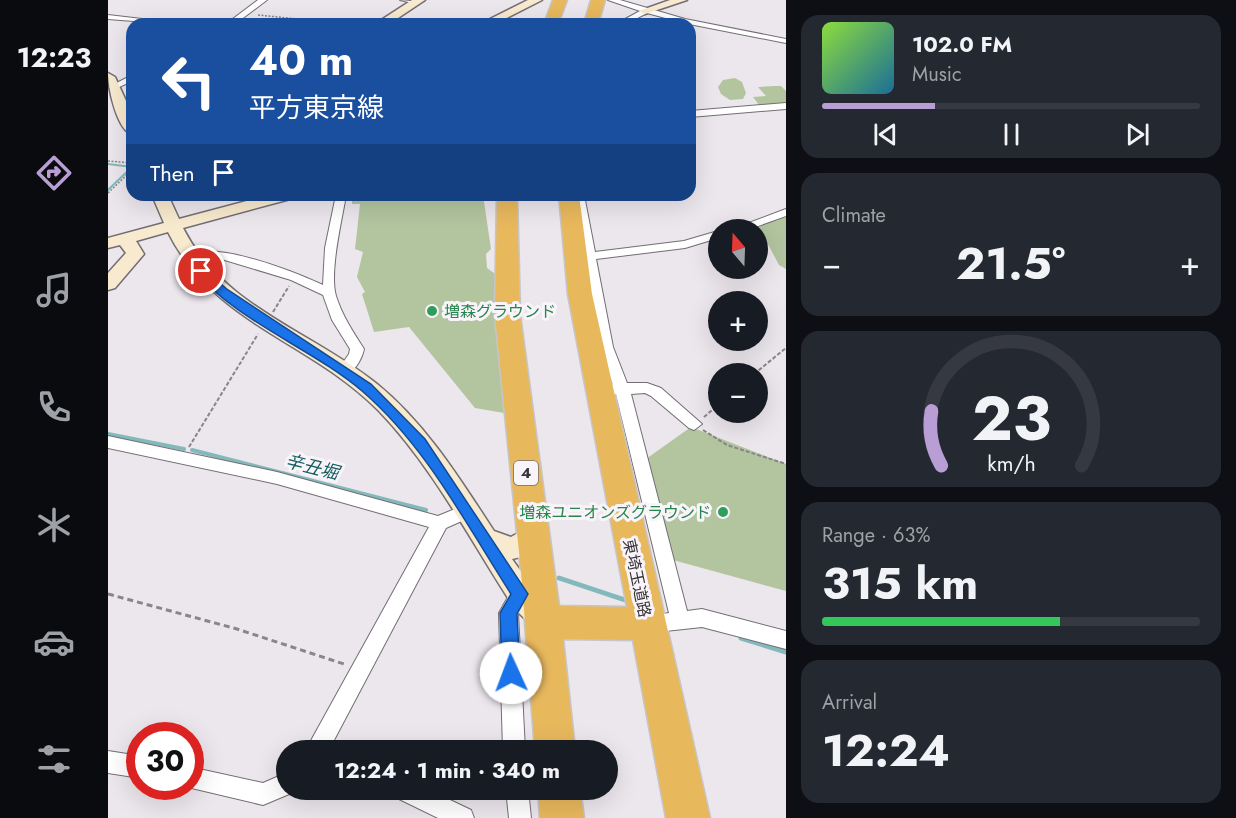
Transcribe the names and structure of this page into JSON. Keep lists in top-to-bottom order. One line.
{"streets":{"highway":["4","東埼玉道路"]},"water":["辛丑堀"],"places":["増森グラウンド","増森ユニオンズグラウンド"],"north":"top","page":{"tabs":"12:23","turn":["40 m","平方東京線"],"song":["102.0 FM","Music"],"then":"Then","tile":["Climate",["Range · 63%","315 km"],["Arrival","12:24"]],"map_buttons":["+","−"],"heat":["−","21.5°","+"],"limit":"30","trip":"12:24 · 1 min · 340 m","gauge":["23","km/h"]}}
